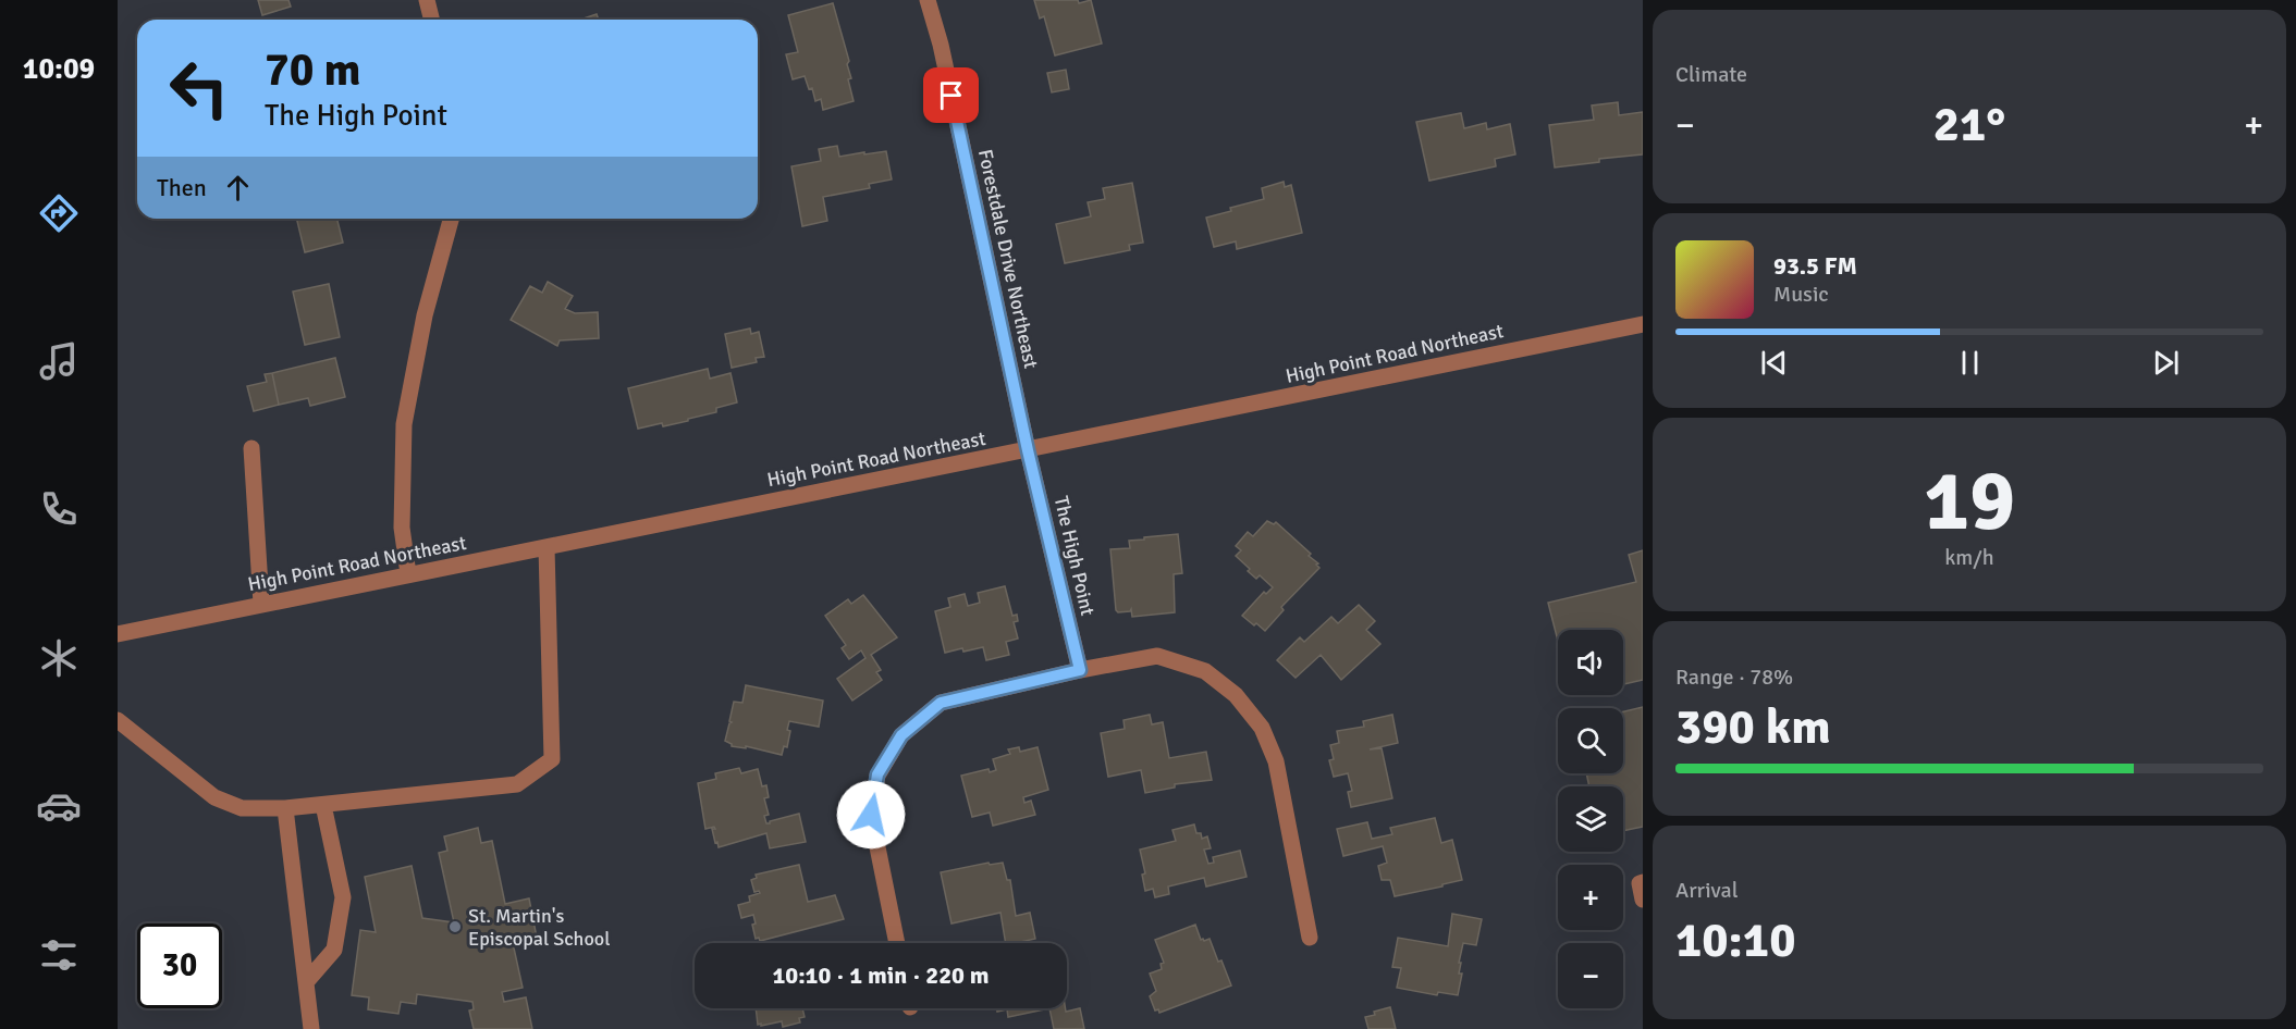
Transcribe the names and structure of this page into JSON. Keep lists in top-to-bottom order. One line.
{"streets":{"street":["Forestdale Drive Northeast","High Point Road Northeast","The High Point"]},"crossings":[["Forestdale Drive Northeast","High Point Road Northeast"],["Forestdale Drive Northeast","The High Point"],["High Point Road Northeast","The High Point"]],"places":["St. Martin's Episcopal School"],"page":{"tabs":"10:09","tile":["Climate",["19","km/h"],["Range · 78%","390 km"],["Arrival","10:10"]],"turn":["70 m","The High Point"],"heat":["−","21°","+"],"then":"Then","song":["93.5 FM","Music"],"map_buttons":["+","−"],"limit":"30","trip":"10:10 · 1 min · 220 m"}}
